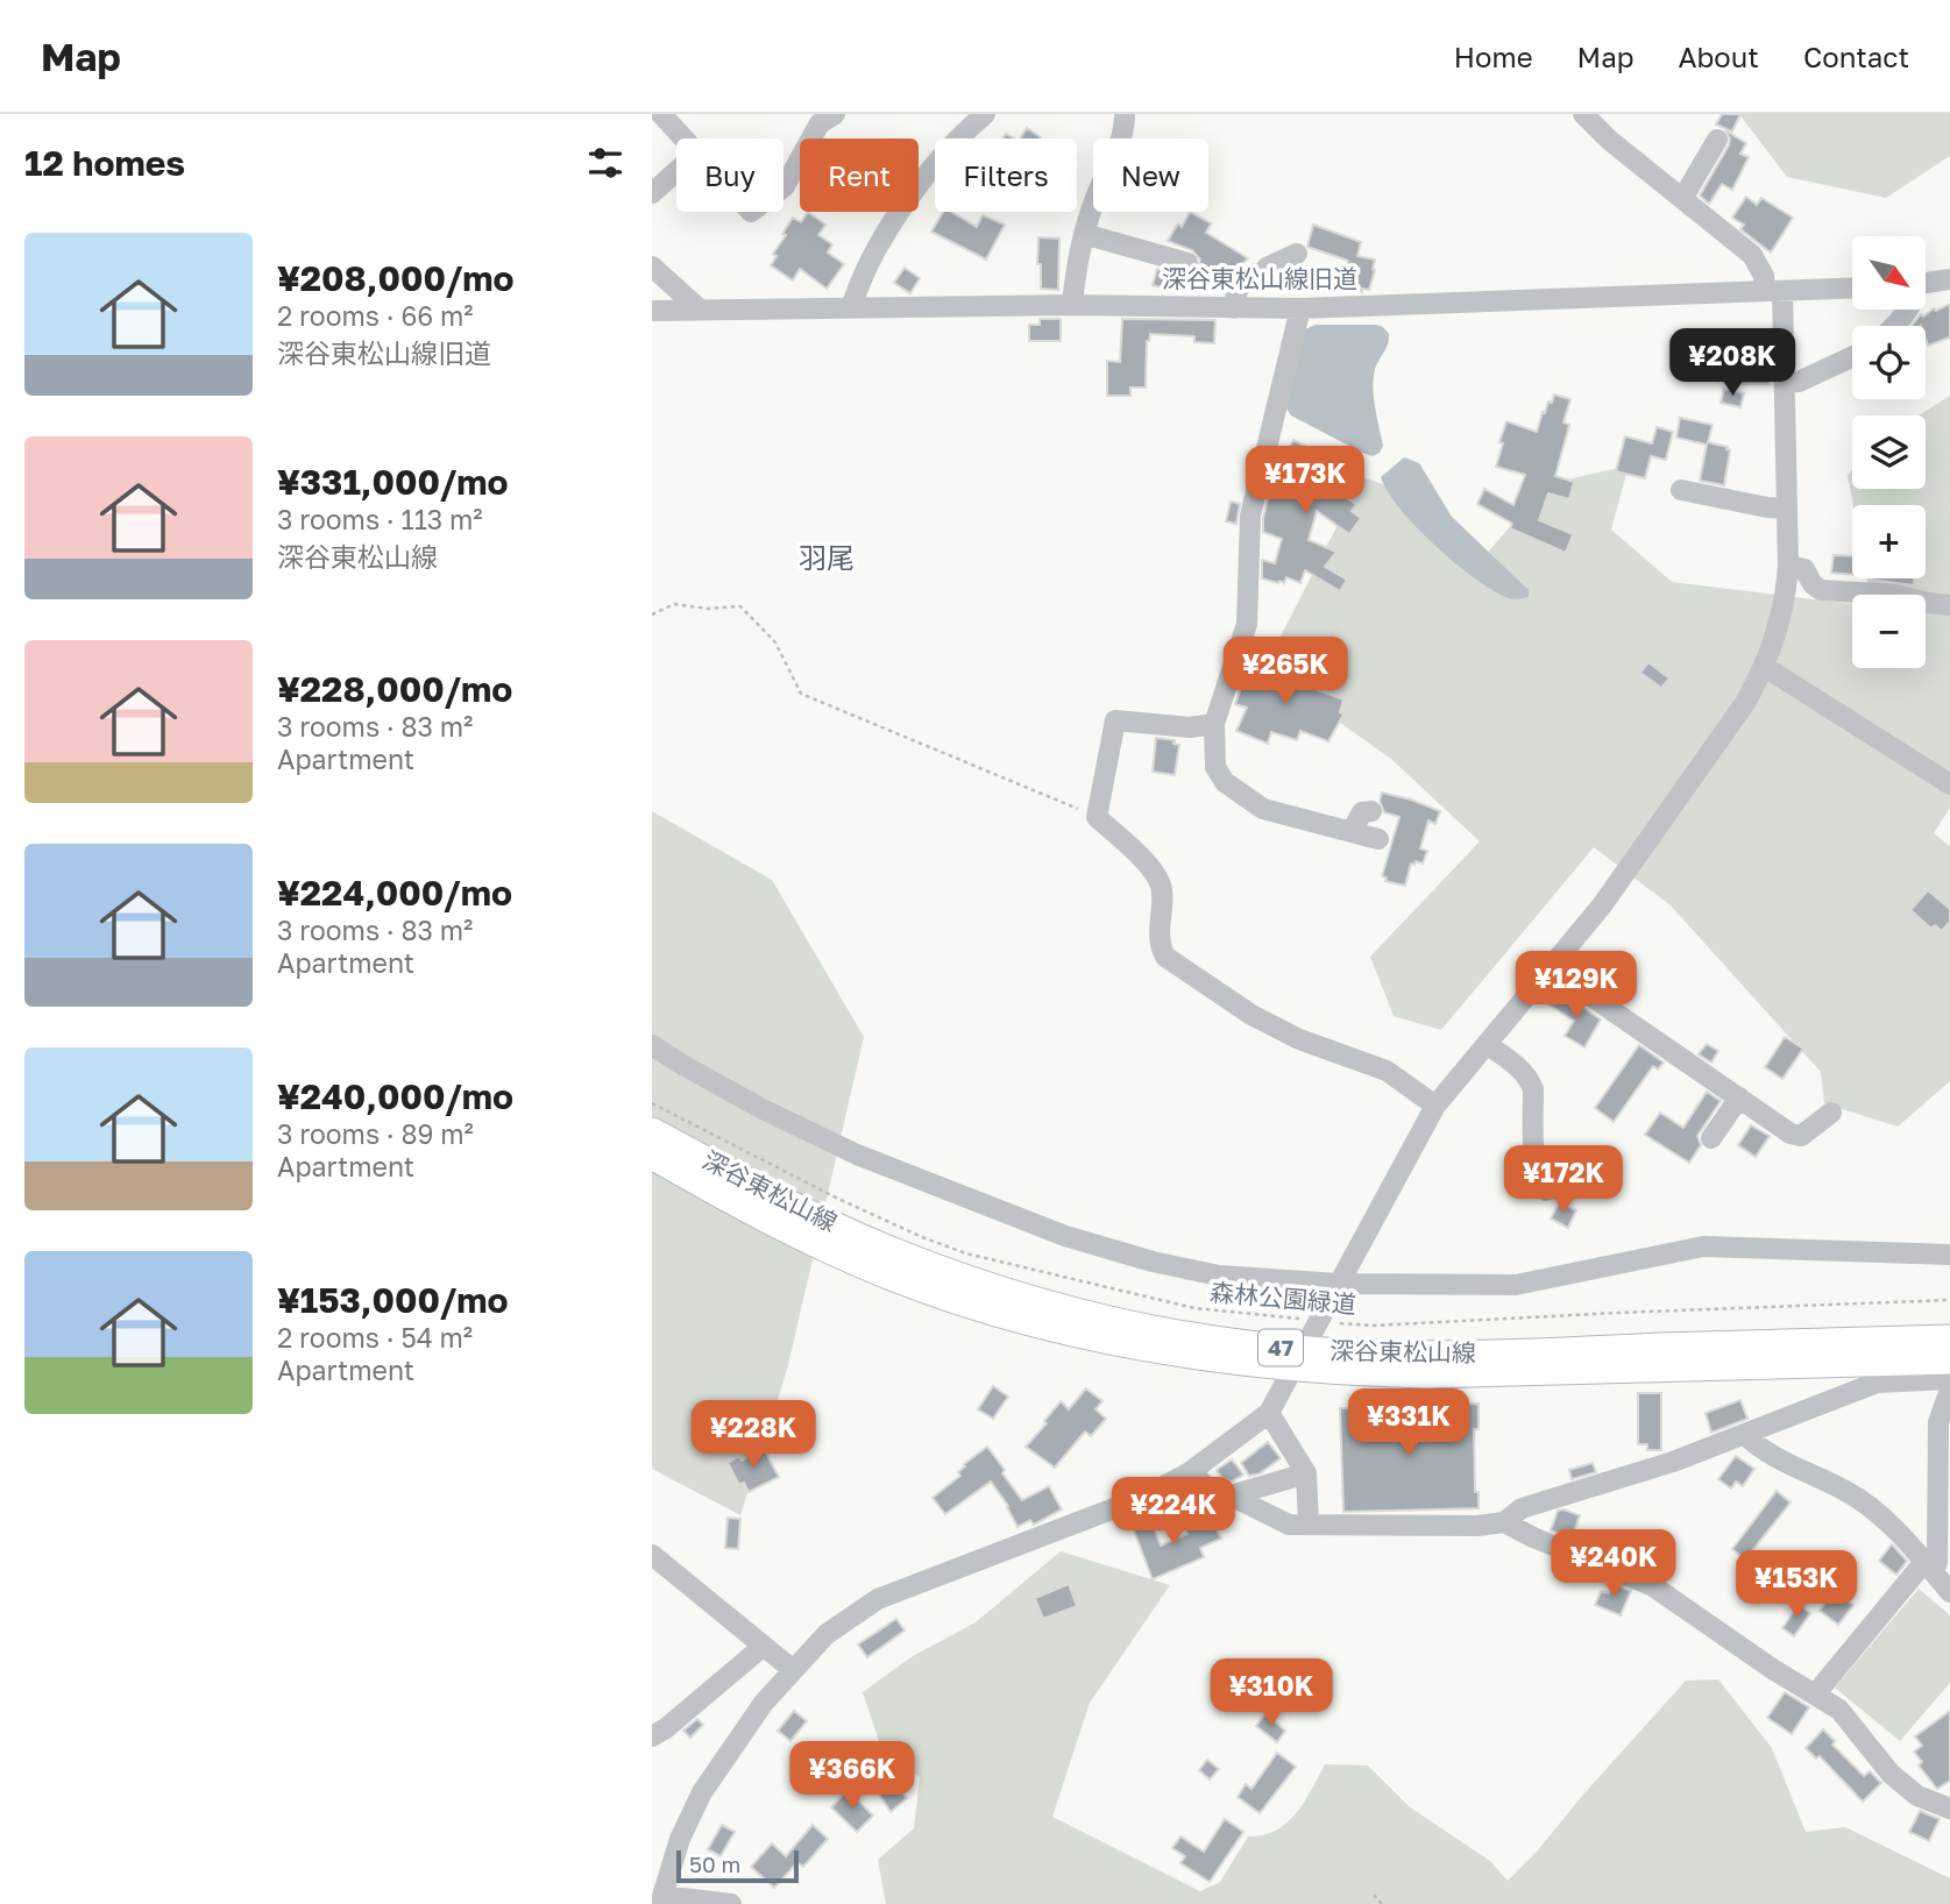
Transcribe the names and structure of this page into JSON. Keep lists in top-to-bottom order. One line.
{"streets":{"main road":["深谷東松山線","47"],"street":["深谷東松山線旧道"],"path":["森林公園緑道"]},"districts":["羽尾"],"scale_bar":"50 m","north":"bottom right","page":{"header":"Map","nav":["Home","Map","About","Contact"],"heading":"12 homes","chip":["Buy","Rent","Filters","New"],"list":[{"name":"¥208,000/mo","note":"2 rooms · 66 m² · 深谷東松山線旧道"},{"name":"¥331,000/mo","note":"3 rooms · 113 m² · 深谷東松山線"},{"name":"¥228,000/mo","note":"3 rooms · 83 m² · Apartment"},{"name":"¥224,000/mo","note":"3 rooms · 83 m² · Apartment"},{"name":"¥240,000/mo","note":"3 rooms · 89 m² · Apartment"},{"name":"¥153,000/mo","note":"2 rooms · 54 m² · Apartment"}],"map_buttons":["+","−"],"price":["¥208K","¥173K","¥265K","¥129K","¥172K","¥331K","¥228K","¥224K","¥240K","¥153K","¥310K","¥366K"],"scale":"50 m"}}
